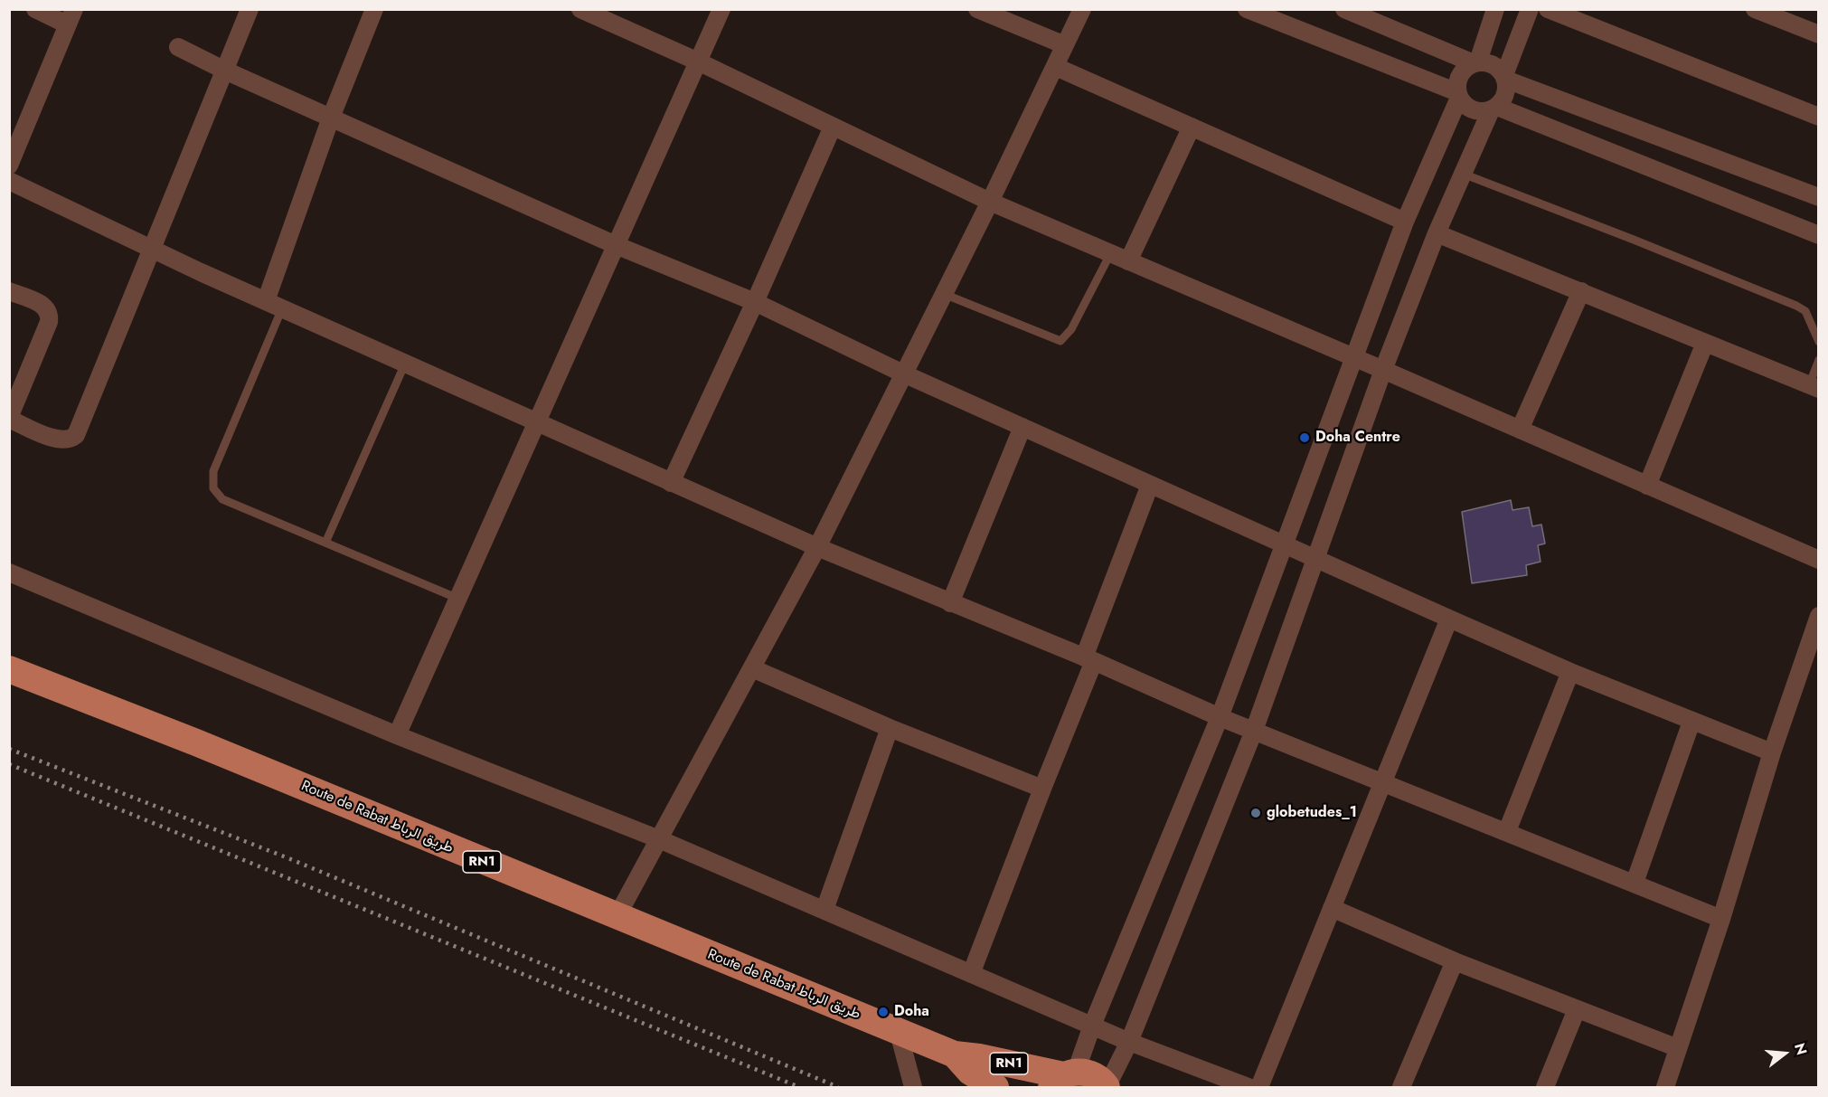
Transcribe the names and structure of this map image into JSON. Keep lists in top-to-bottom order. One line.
{"streets":{"main road":["Route de Rabat طريق الرباط","RN1"]},"crossings":[["Route de Rabat طريق الرباط","RN1"]],"places":["Doha Centre","globetudes_1","Doha"],"north":"right"}
